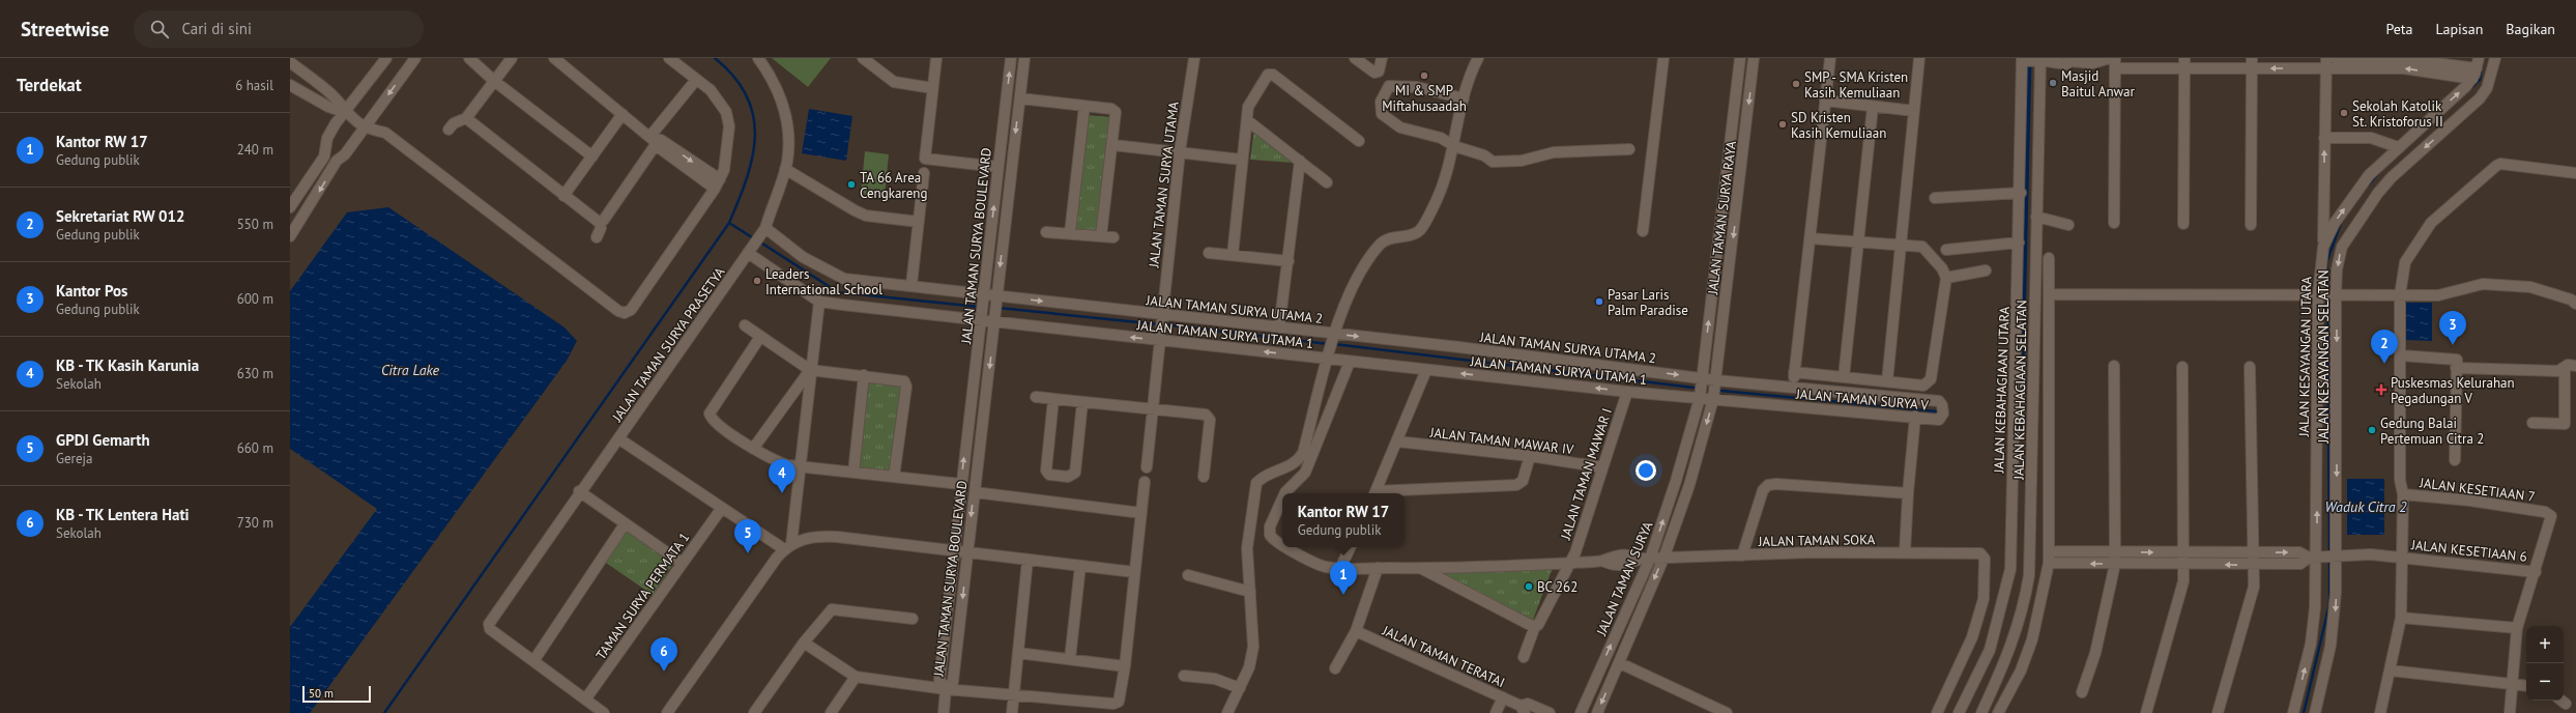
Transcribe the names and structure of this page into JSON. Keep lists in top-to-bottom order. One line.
{"streets":{"street":["JALAN TAMAN SURYA UTAMA","JALAN TAMAN SURYA RAYA","JALAN TAMAN SURYA BOULEVARD","JALAN TAMAN SURYA UTAMA 2","JALAN TAMAN SURYA UTAMA 1","JALAN TAMAN SURYA PRASETYA","JALAN KESAYANGAN UTARA","JALAN KESAYANGAN SELATAN","JALAN KEBAHAGIAAN UTARA","JALAN KEBAHAGIAAN SELATAN","JALAN TAMAN SURYA V","JALAN TAMAN MAWAR IV","JALAN TAMAN MAWAR I","JALAN KESETIAAN 7","JALAN TAMAN SOKA","JALAN KESETIAAN 6","JALAN TAMAN SURYA","TAMAN SURYA PERMATA 1","JALAN TAMAN TERATAI"]},"crossings":[["JALAN TAMAN SURYA UTAMA","JALAN TAMAN SURYA UTAMA 2"],["JALAN TAMAN SURYA UTAMA","JALAN TAMAN SURYA UTAMA 1"],["JALAN TAMAN SURYA RAYA","JALAN TAMAN SURYA UTAMA 2"],["JALAN TAMAN SURYA RAYA","JALAN TAMAN SURYA V"],["JALAN TAMAN SURYA RAYA","JALAN TAMAN SURYA"],["JALAN TAMAN SURYA BOULEVARD","JALAN TAMAN SURYA UTAMA 2"],["JALAN TAMAN SURYA BOULEVARD","JALAN TAMAN SURYA UTAMA 1"],["JALAN TAMAN SURYA UTAMA 2","JALAN TAMAN SURYA PRASETYA"],["JALAN TAMAN SURYA UTAMA 2","JALAN TAMAN SURYA V"],["JALAN TAMAN SURYA UTAMA 2","JALAN TAMAN SURYA"],["JALAN TAMAN SURYA UTAMA 1","JALAN TAMAN SURYA PRASETYA"],["JALAN TAMAN SURYA UTAMA 1","JALAN TAMAN SURYA V"],["JALAN TAMAN SURYA UTAMA 1","JALAN TAMAN MAWAR I"],["JALAN TAMAN SURYA UTAMA 1","JALAN TAMAN SOKA"],["JALAN TAMAN SURYA UTAMA 1","JALAN TAMAN SURYA"],["JALAN KESAYANGAN UTARA","JALAN KESAYANGAN SELATAN"],["JALAN KESAYANGAN UTARA","JALAN KESETIAAN 6"],["JALAN KESAYANGAN SELATAN","JALAN KESETIAAN 6"],["JALAN TAMAN SURYA V","JALAN TAMAN SURYA"],["JALAN TAMAN MAWAR IV","JALAN TAMAN MAWAR I"],["JALAN TAMAN MAWAR I","JALAN TAMAN SOKA"],["JALAN KESETIAAN 7","JALAN KESETIAAN 6"],["JALAN TAMAN SOKA","JALAN TAMAN SURYA"]],"water":["Citra Lake","Waduk Citra 2"],"places":{"other":["MI & SMP Miftahusaadah","Masjid Baitul Anwar","SMP - SMA Kristen Kasih Kemuliaan","Sekolah Katolik St. Kristoforus II","SD Kristen Kasih Kemuliaan","TA 66 Area Cengkareng","Leaders International School","Pasar Laris Palm Paradise","Gedung Balai Pertemuan Citra 2","BC 262"],"health":["Puskesmas Kelurahan Pegadungan V"]},"scale_bar":"50 m","page":{"header":"Streetwise","search":"Cari di sini","nav":["Peta","Lapisan","Bagikan"],"heading":["Terdekat","6 hasil"],"list":[{"mark":"1","name":"Kantor RW 17","note":"Gedung publik","value":"240 m"},{"mark":"2","name":"Sekretariat RW 012","note":"Gedung publik","value":"550 m"},{"mark":"3","name":"Kantor Pos","note":"Gedung publik","value":"600 m"},{"mark":"4","name":"KB - TK Kasih Karunia","note":"Sekolah","value":"630 m"},{"mark":"5","name":"GPDI Gemarth","note":"Gereja","value":"660 m"},{"mark":"6","name":"KB - TK Lentera Hati","note":"Sekolah","value":"730 m"}],"pins":["3","2","4","5","1","6"],"popup":["Kantor RW 17","Gedung publik"],"map_buttons":["+","−"],"scale":"50 m"}}
